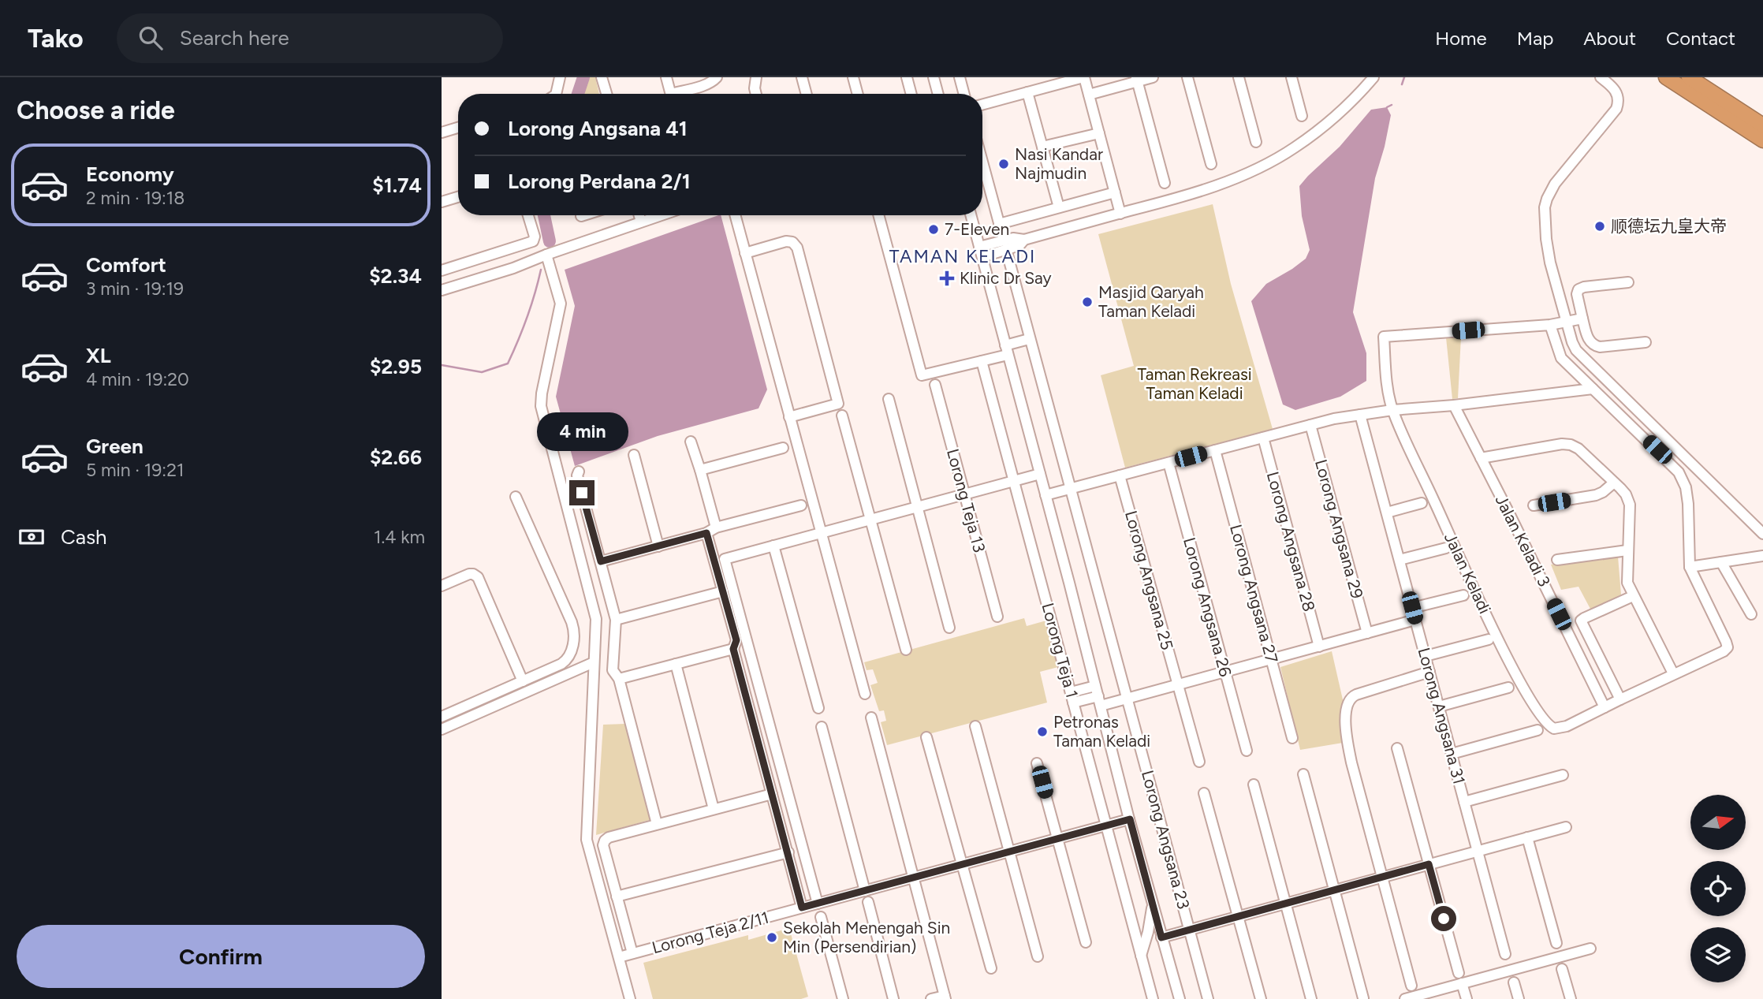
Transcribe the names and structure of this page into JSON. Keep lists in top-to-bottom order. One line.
{"streets":{"street":["Lorong Teja 13","Lorong Angsana 29","Jalan Keladi 3","Lorong Angsana 28","Jalan Keladi","Lorong Angsana 25","Lorong Angsana 27","Lorong Angsana 26","Lorong Teja 1","Lorong Angsana 31","Lorong Angsana 23","Lorong Teja 2/11"]},"crossings":[["Jalan Keladi 3","Jalan Keladi"],["Lorong Teja 1","Lorong Teja 2/11"]],"districts":["TAMAN KELADI"],"parks":["Taman Rekreasi Taman Keladi"],"places":{"other":["Nasi Kandar Najmudin","顺德坛九皇大帝","7-Eleven","Masjid Qaryah Taman Keladi","Petronas Taman Keladi","Sekolah Menengah Sin Min (Persendirian)"],"health":["Klinic Dr Say"]},"north":"right","page":{"header":"Tako","search":"Search here","nav":["Home","Map","About","Contact"],"heading":"Choose a ride","banner":["Lorong Angsana 41","Lorong Perdana 2/1"],"list":[{"name":"Economy","note":"2 min · 19:18","value":"$1.74"},{"name":"Comfort","note":"3 min · 19:19","value":"$2.34"},{"name":"XL","note":"4 min · 19:20","value":"$2.95"},{"name":"Green","note":"5 min · 19:21","value":"$2.66"}],"bubble":"4 min","pay":["Cash","1.4 km"],"buttons":"Confirm"}}
